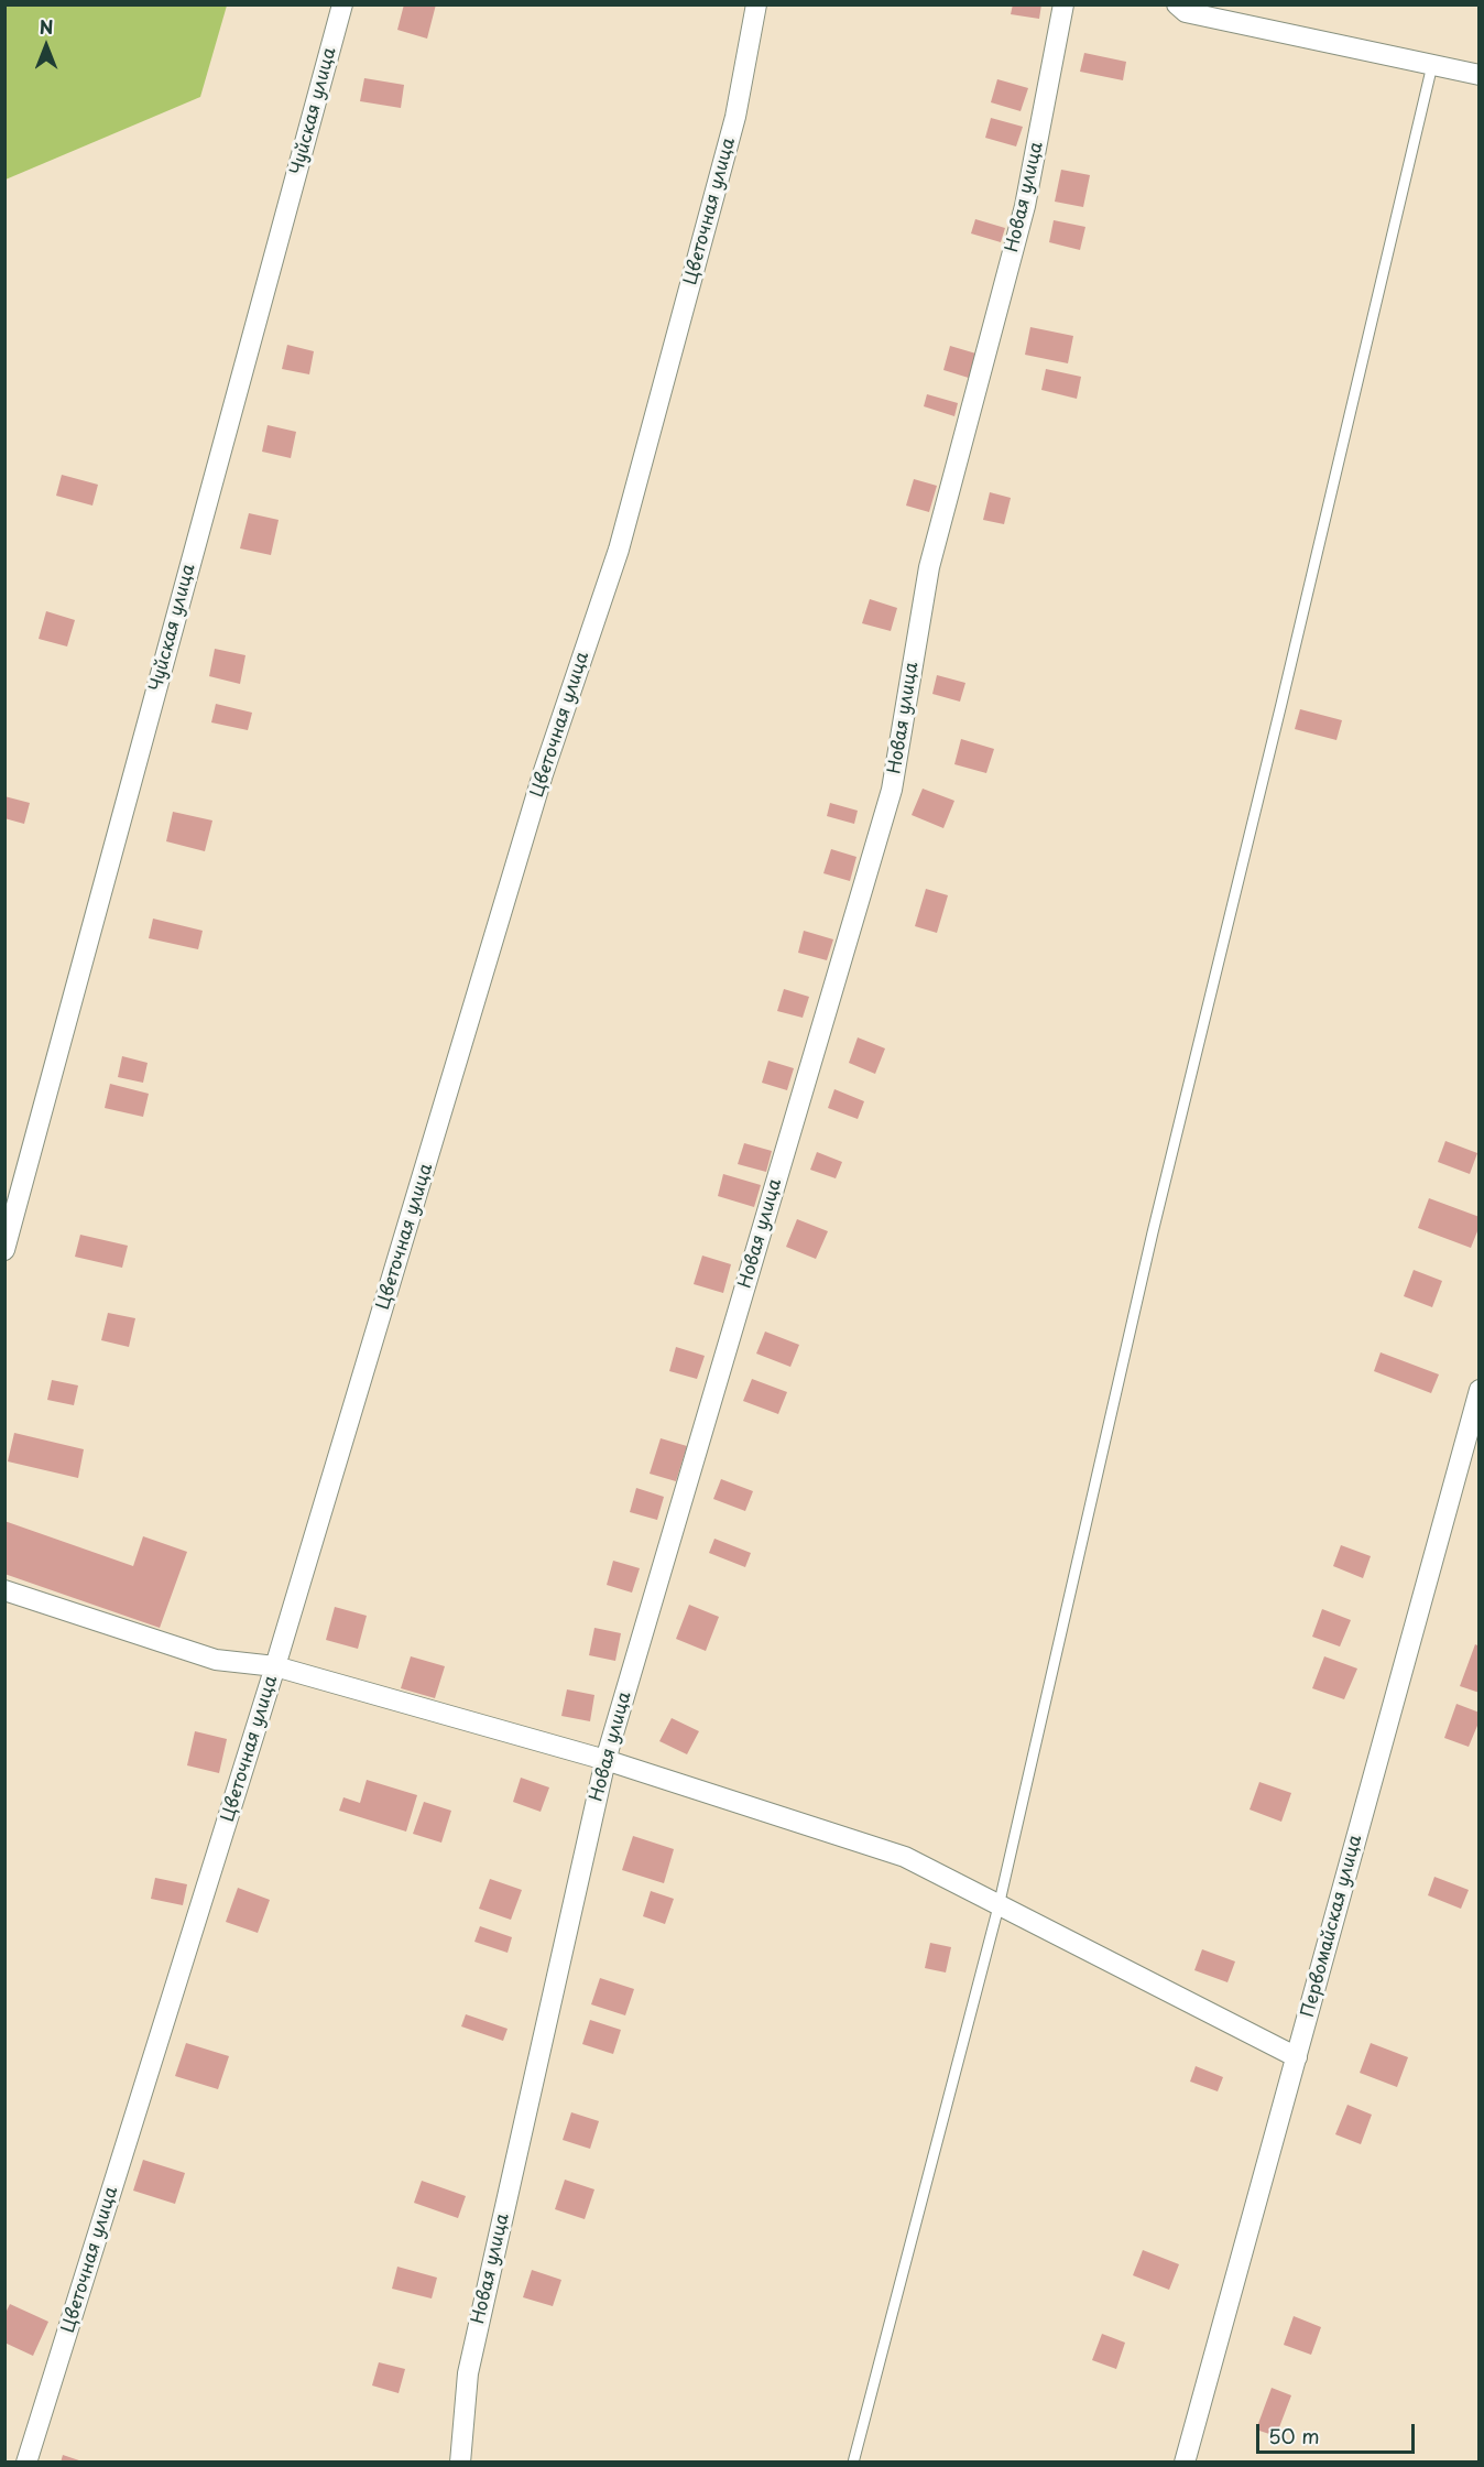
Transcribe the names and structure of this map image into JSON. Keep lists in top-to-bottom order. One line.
{"streets":{"street":["Чуйская улица","Новая улица","Цветочная улица","Первомайская улица"]},"scale_bar":"50 m","north":"top"}
